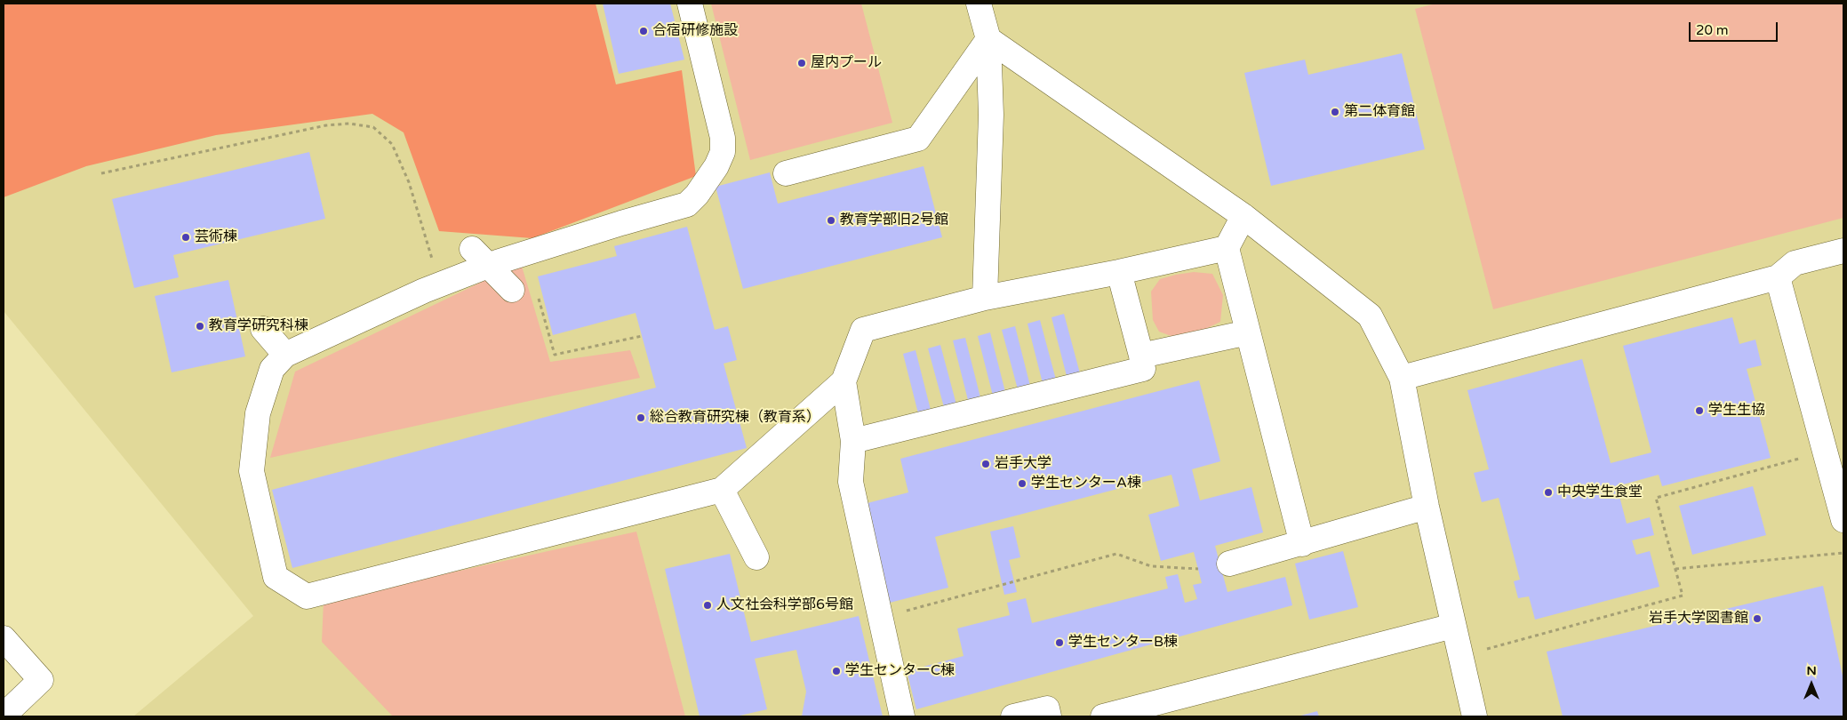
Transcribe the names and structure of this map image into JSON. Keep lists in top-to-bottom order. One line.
{"places":["合宿研修施設","屋内プール","第二体育館","教育学部旧2号館","芸術棟","教育学研究科棟","学生生協","総合教育研究棟（教育系）","岩手大学","学生センターA棟","中央学生食堂","人文社会科学部6号館","岩手大学図書館","学生センターB棟","学生センターC棟"],"scale_bar":"20 m","north":"top"}
